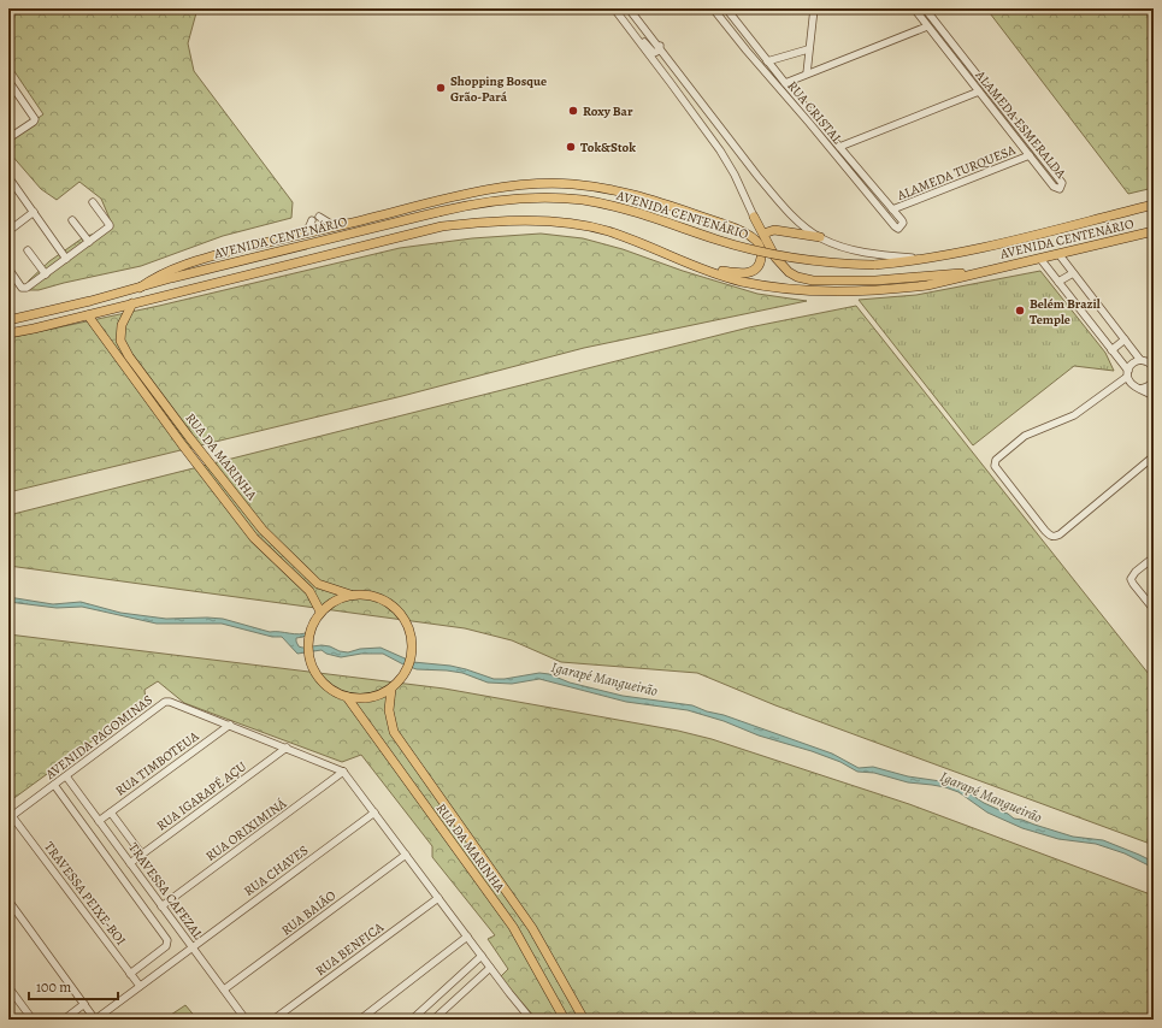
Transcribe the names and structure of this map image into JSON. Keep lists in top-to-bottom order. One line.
{"streets":{"main road":["AVENIDA CENTENÁRIO","RUA DA MARINHA"],"street":["RUA CRISTAL","ALAMEDA ESMERALDA","ALAMEDA TURQUESA","AVENIDA PAGOMINAS","RUA TIMBOTEUA","RUA IGARAPÉ AÇU","RUA ORIXIMINÁ","RUA CHAVES","TRAVESSA CAFEZAL","TRAVESSA PEIXE-BOI","RUA BAIÃO","RUA BENFICA"]},"crossings":[["RUA CRISTAL","ALAMEDA TURQUESA"],["ALAMEDA ESMERALDA","ALAMEDA TURQUESA"],["AVENIDA CENTENÁRIO","RUA DA MARINHA"],["AVENIDA PAGOMINAS","RUA TIMBOTEUA"],["AVENIDA PAGOMINAS","RUA IGARAPÉ AÇU"],["AVENIDA PAGOMINAS","RUA ORIXIMINÁ"],["AVENIDA PAGOMINAS","TRAVESSA CAFEZAL"],["AVENIDA PAGOMINAS","TRAVESSA PEIXE-BOI"],["RUA TIMBOTEUA","TRAVESSA CAFEZAL"],["RUA IGARAPÉ AÇU","TRAVESSA CAFEZAL"],["RUA ORIXIMINÁ","TRAVESSA CAFEZAL"],["RUA CHAVES","TRAVESSA CAFEZAL"],["RUA CHAVES","TRAVESSA PEIXE-BOI"],["TRAVESSA CAFEZAL","TRAVESSA PEIXE-BOI"],["TRAVESSA CAFEZAL","RUA BAIÃO"]],"water":["Igarapé Mangueirão"],"places":["Shopping Bosque Grão-Pará","Roxy Bar","Tok&Stok","Belém Brazil Temple"],"scale_bar":"100 m"}
